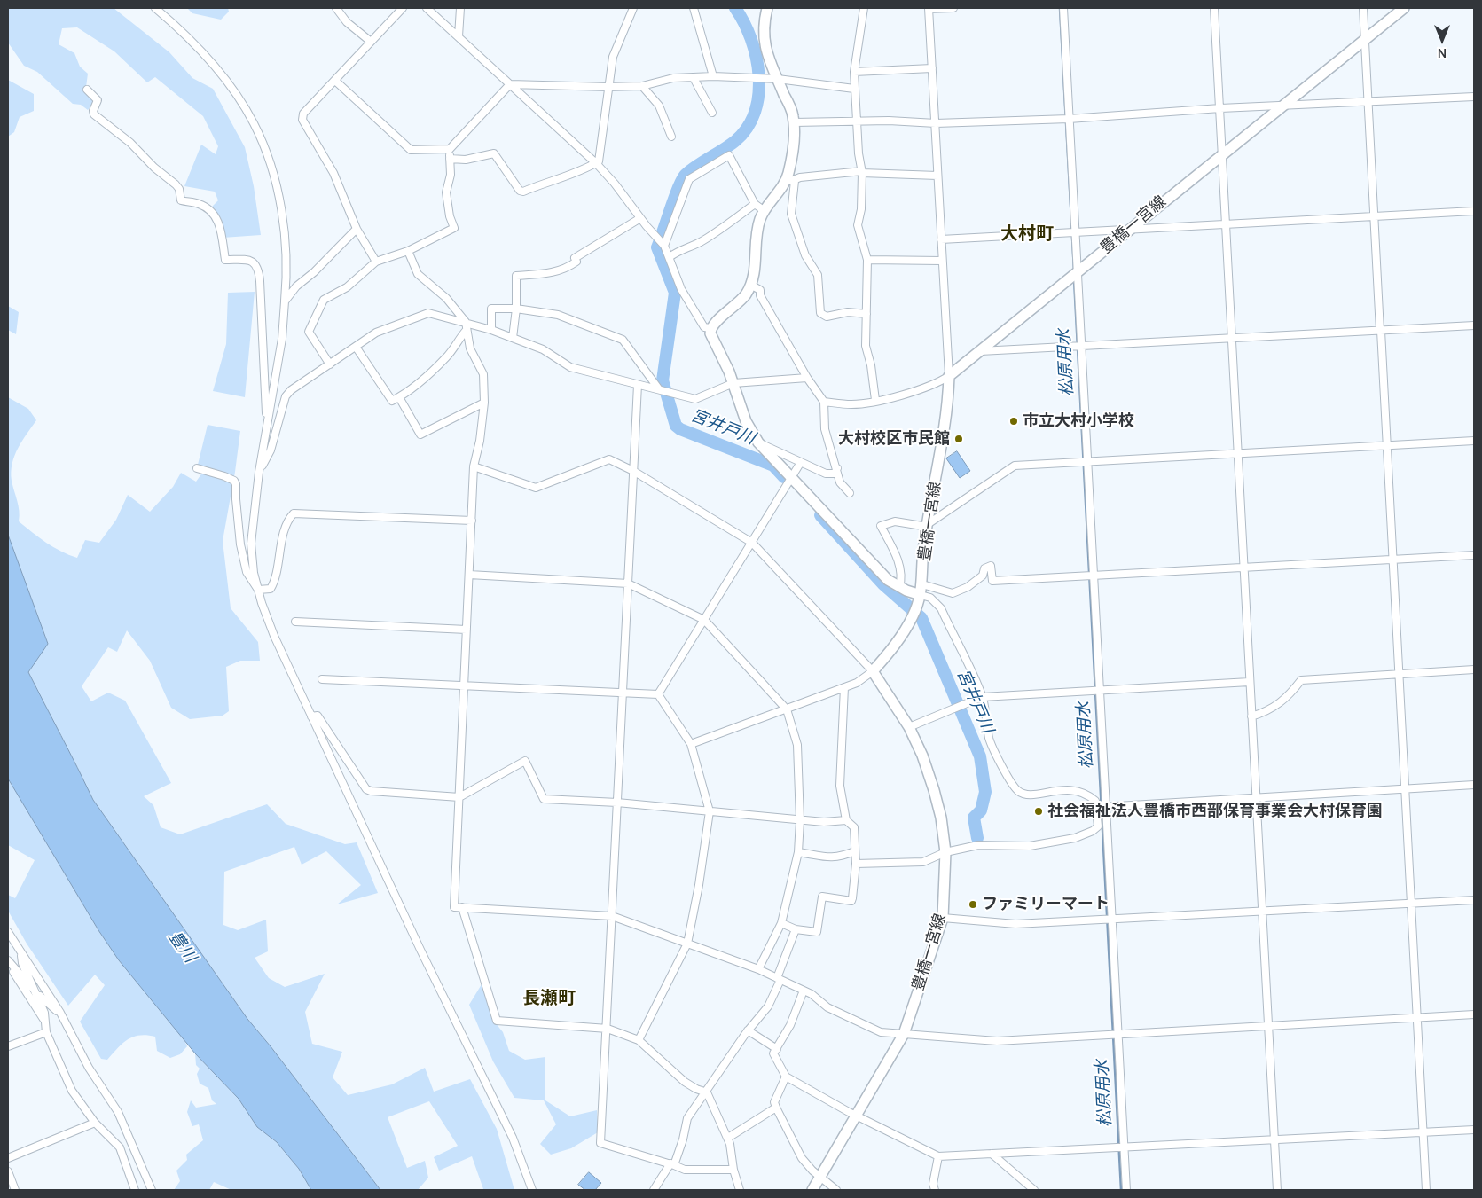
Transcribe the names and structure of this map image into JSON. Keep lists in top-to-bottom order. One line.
{"streets":{"main road":["豊橋一宮線"]},"districts":["大村町","長瀬町"],"water":["松原用水","宮井戸川","豊川"],"places":["市立大村小学校","大村校区市民館","社会福祉法人豊橋市西部保育事業会大村保育園","ファミリーマート"],"north":"bottom"}
